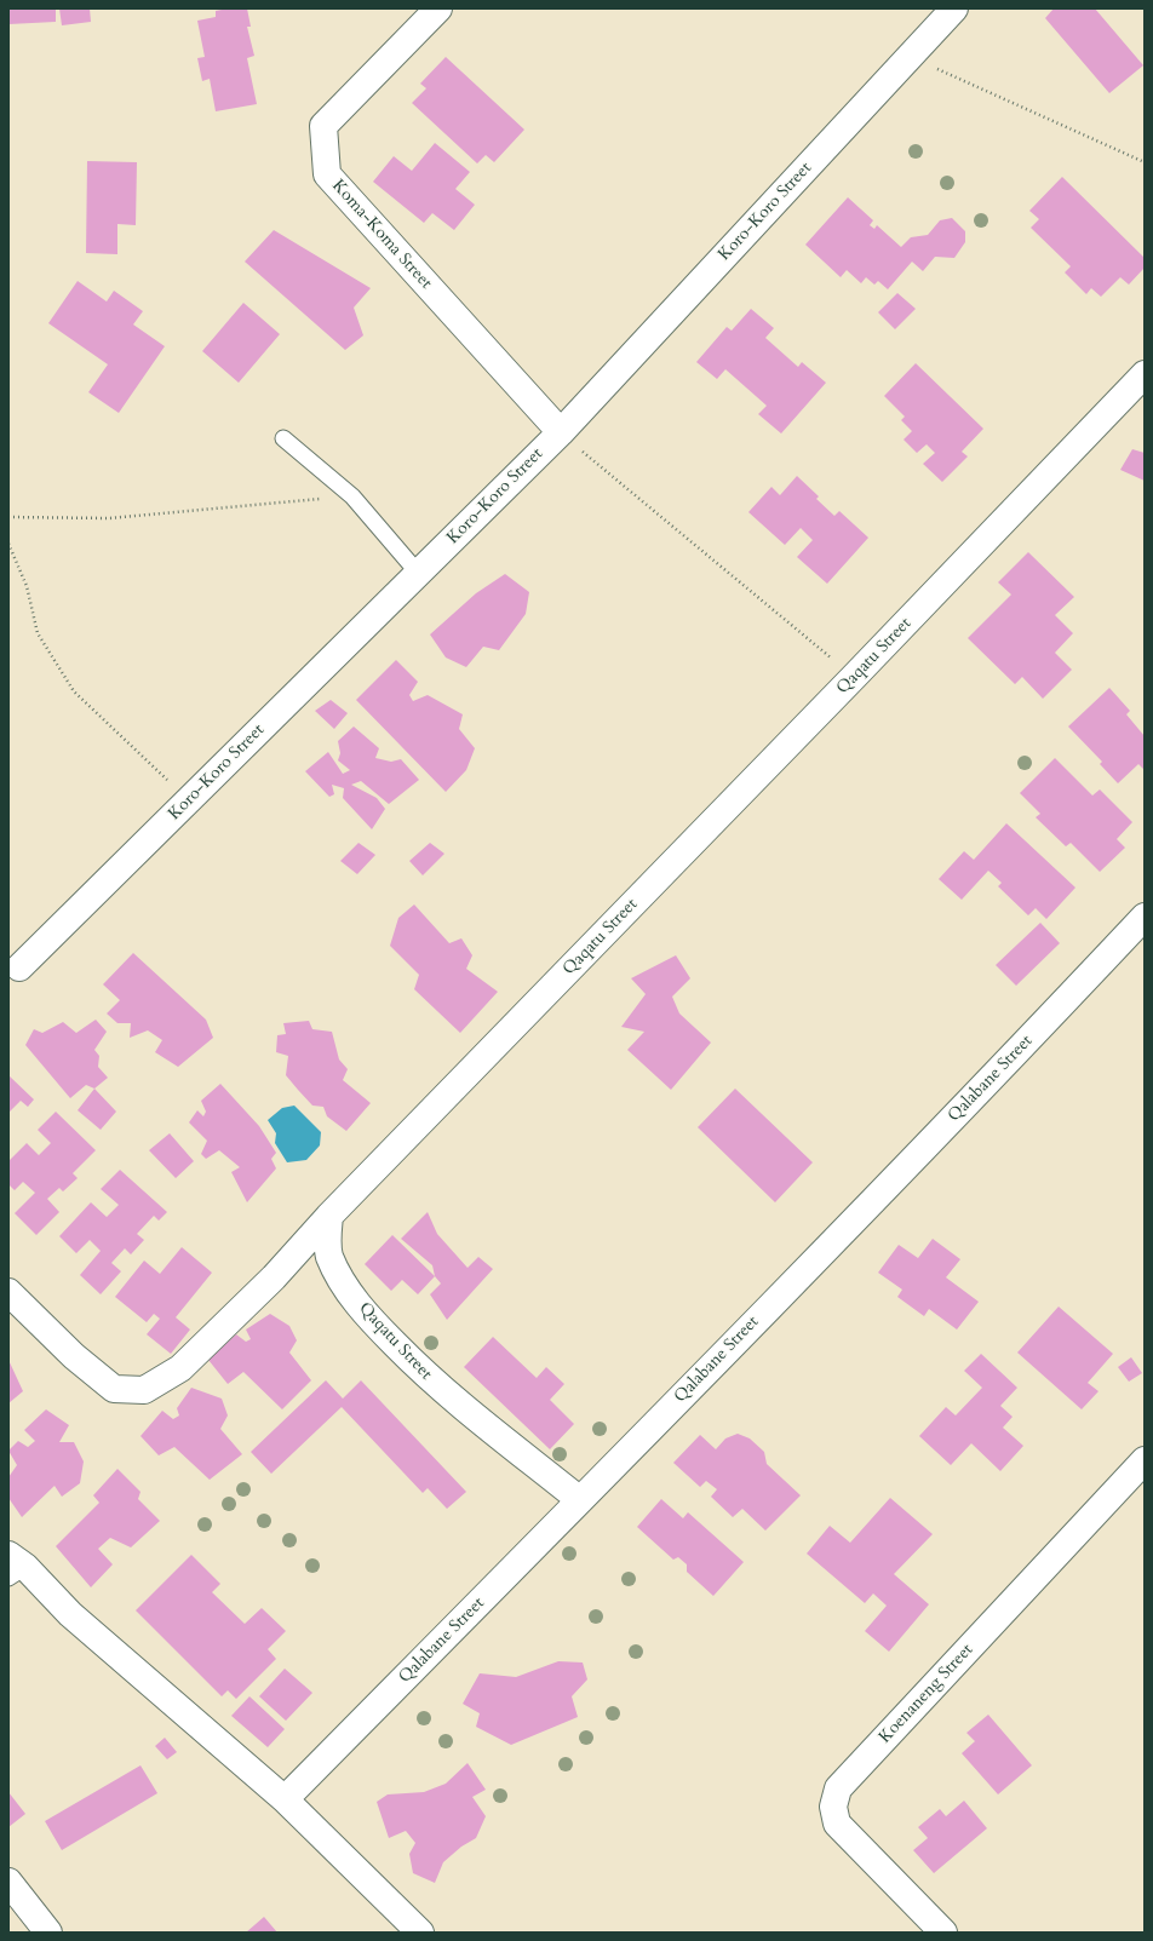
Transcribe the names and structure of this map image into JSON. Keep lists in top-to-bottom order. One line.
{"streets":{"street":["Koro-Koro Street","Koma-Koma Street","Qaqatu Street","Qalabane Street","Koenaneng Street"]},"crossings":[["Koro-Koro Street","Koma-Koma Street"],["Qaqatu Street","Qalabane Street"]]}
